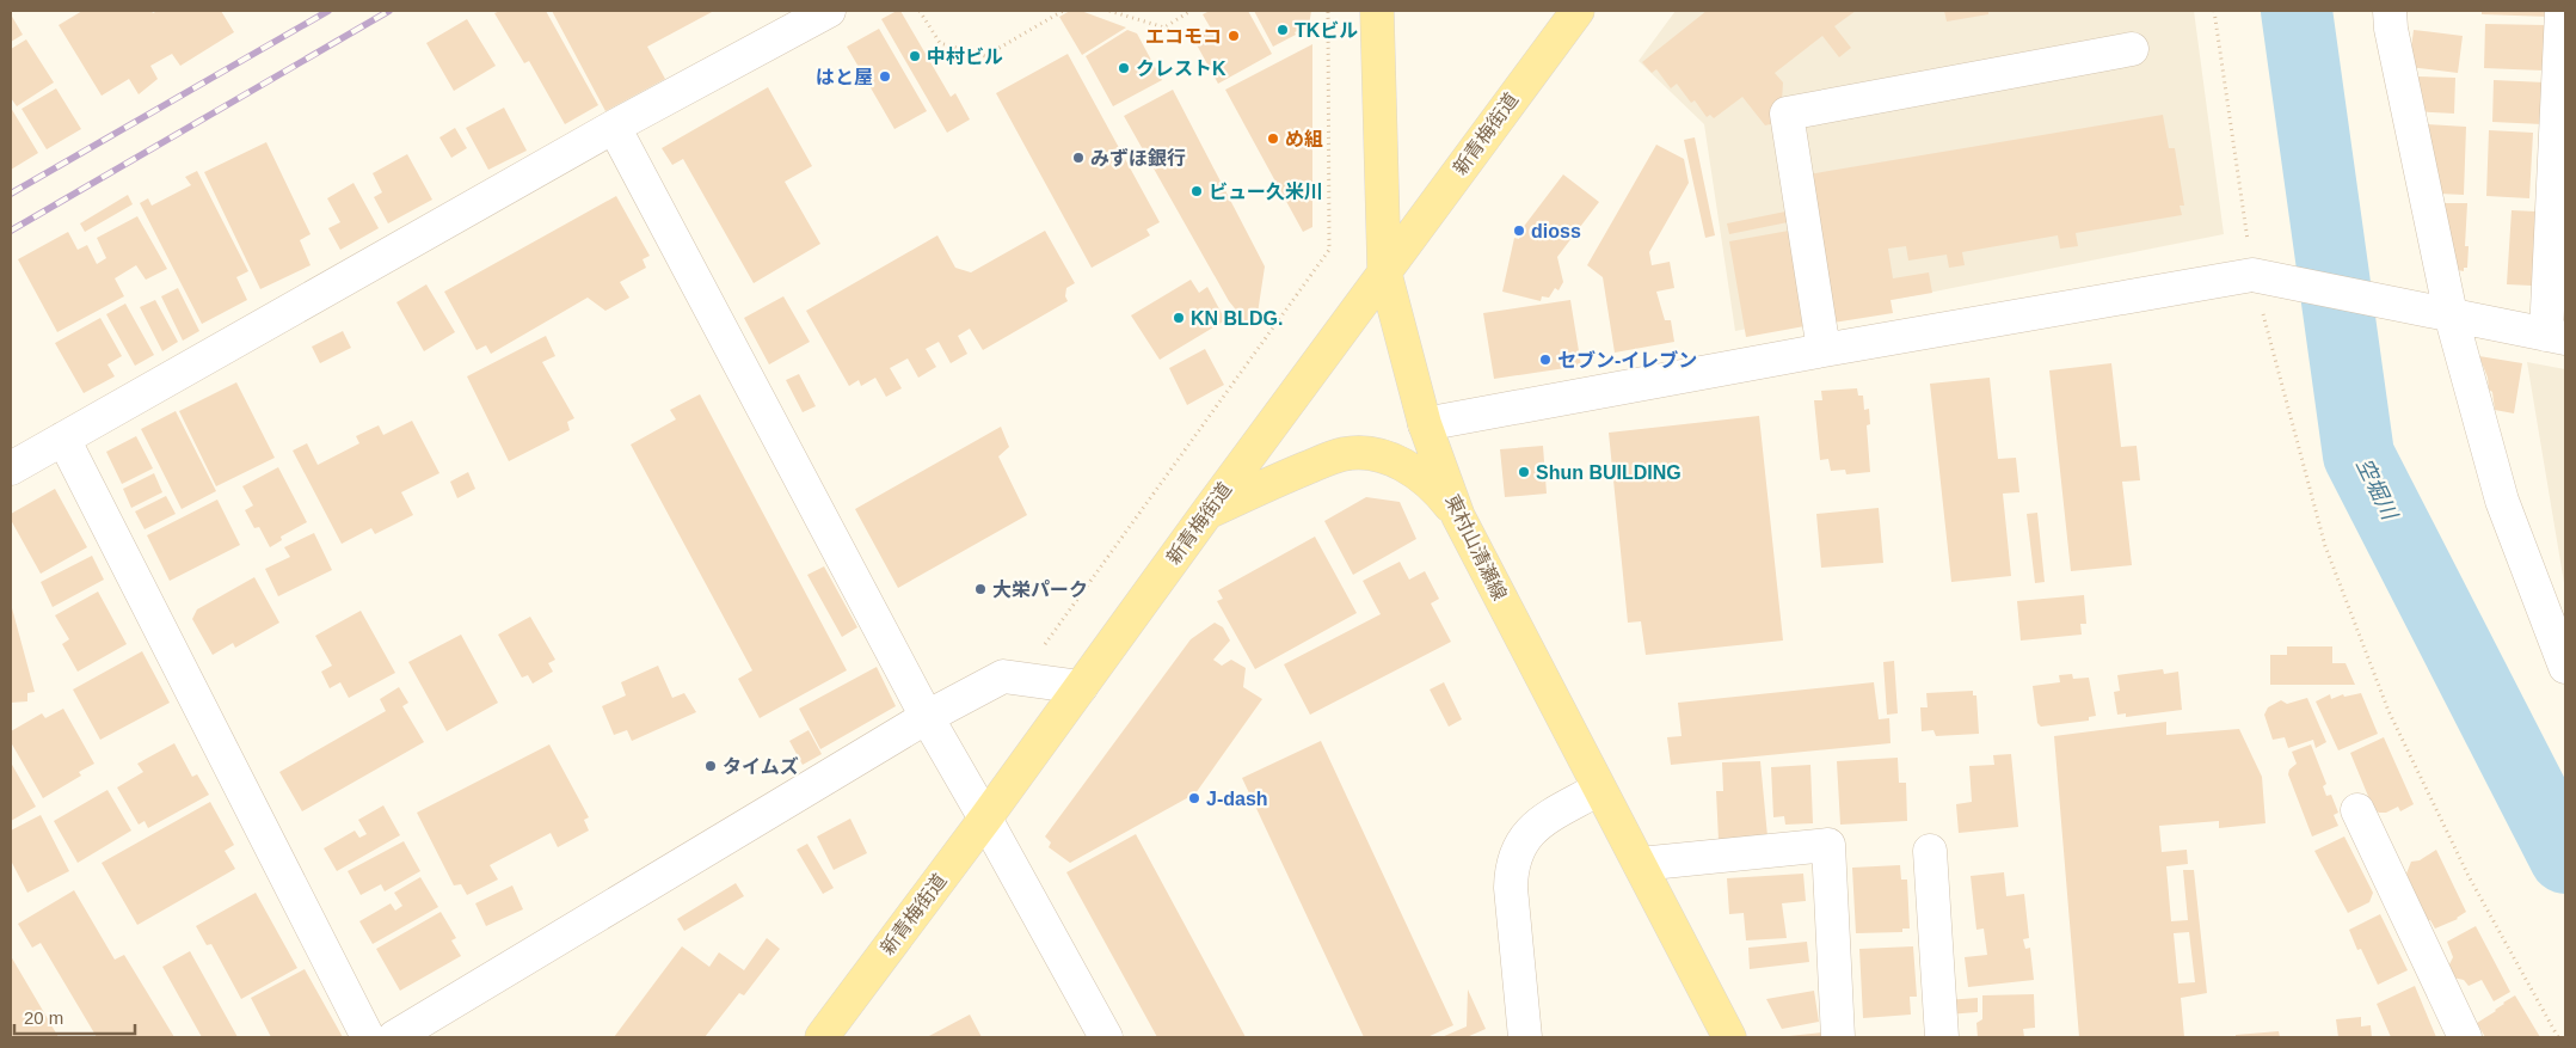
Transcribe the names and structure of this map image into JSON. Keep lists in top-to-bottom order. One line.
{"streets":{"main road":["新青梅街道","東村山清瀬線"]},"crossings":[["新青梅街道","東村山清瀬線"]],"water":["空堀川"],"places":["TKビル","エコモコ","中村ビル","クレストK","はと屋","め組","みずほ銀行","ビュー久米川","dioss","KN BLDG.","セブン-イレブン","Shun BUILDING","大栄パーク","タイムズ","J-dash"],"scale_bar":"20 m"}
